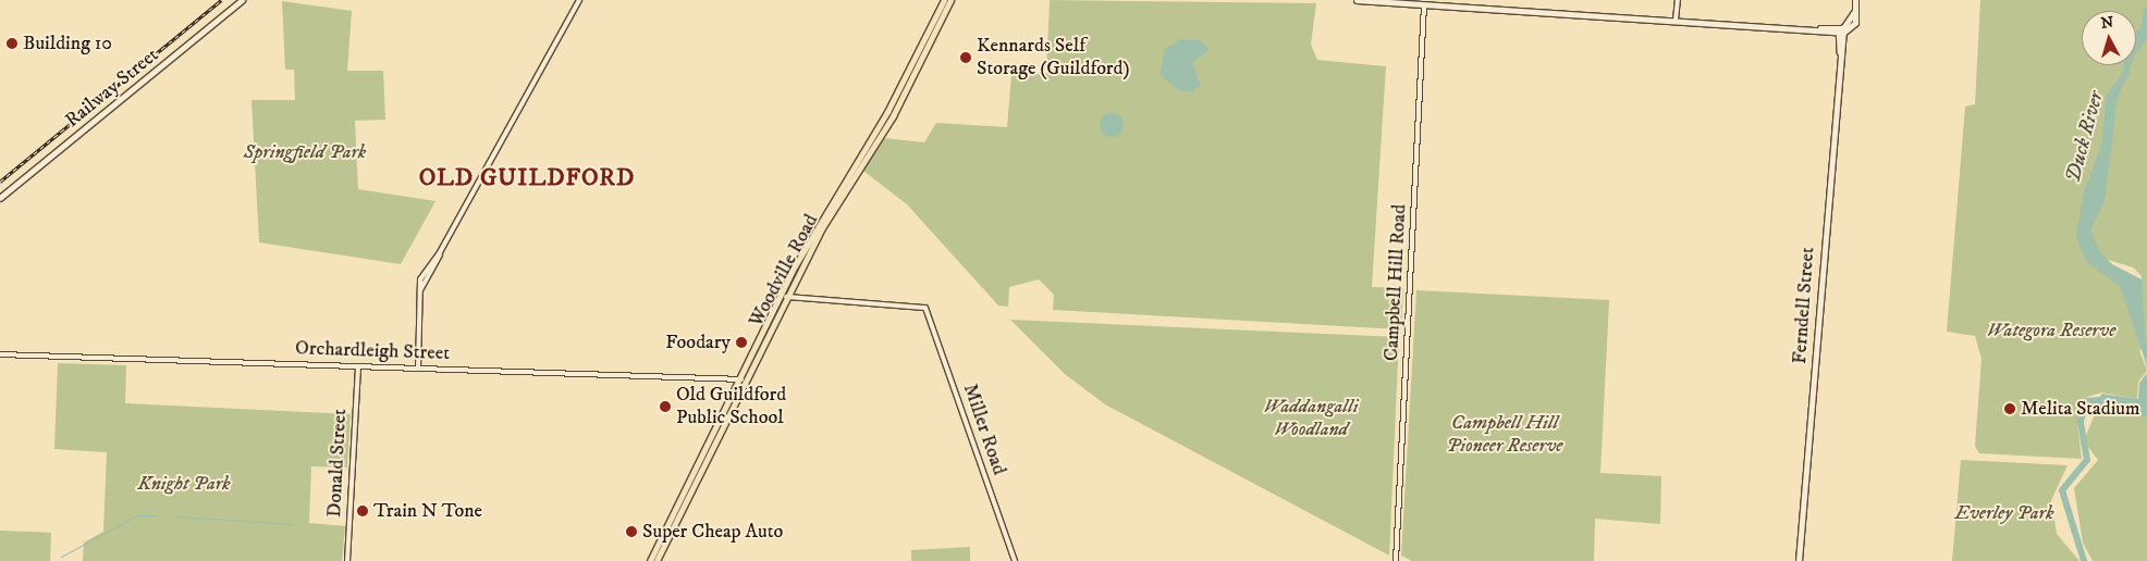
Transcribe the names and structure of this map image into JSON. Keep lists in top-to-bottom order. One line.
{"streets":{"main road":["Railway Street","Woodville Road","Ferndell Street"],"street":["Campbell Hill Road","Orchardleigh Street","Miller Road","Donald Street"]},"crossings":[["Woodville Road","Orchardleigh Street"],["Woodville Road","Miller Road"],["Orchardleigh Street","Donald Street"]],"districts":["OLD GUILDFORD"],"water":["Duck River"],"parks":["Springfield Park","Wategora Reserve","Waddangalli Woodland","Campbell Hill Pioneer Reserve","Knight Park","Everley Park"],"places":["Building 10","Kennards Self Storage (Guildford)","Foodary","Old Guildford Public School","Melita Stadium","Train N Tone","Super Cheap Auto"],"north":"top"}
